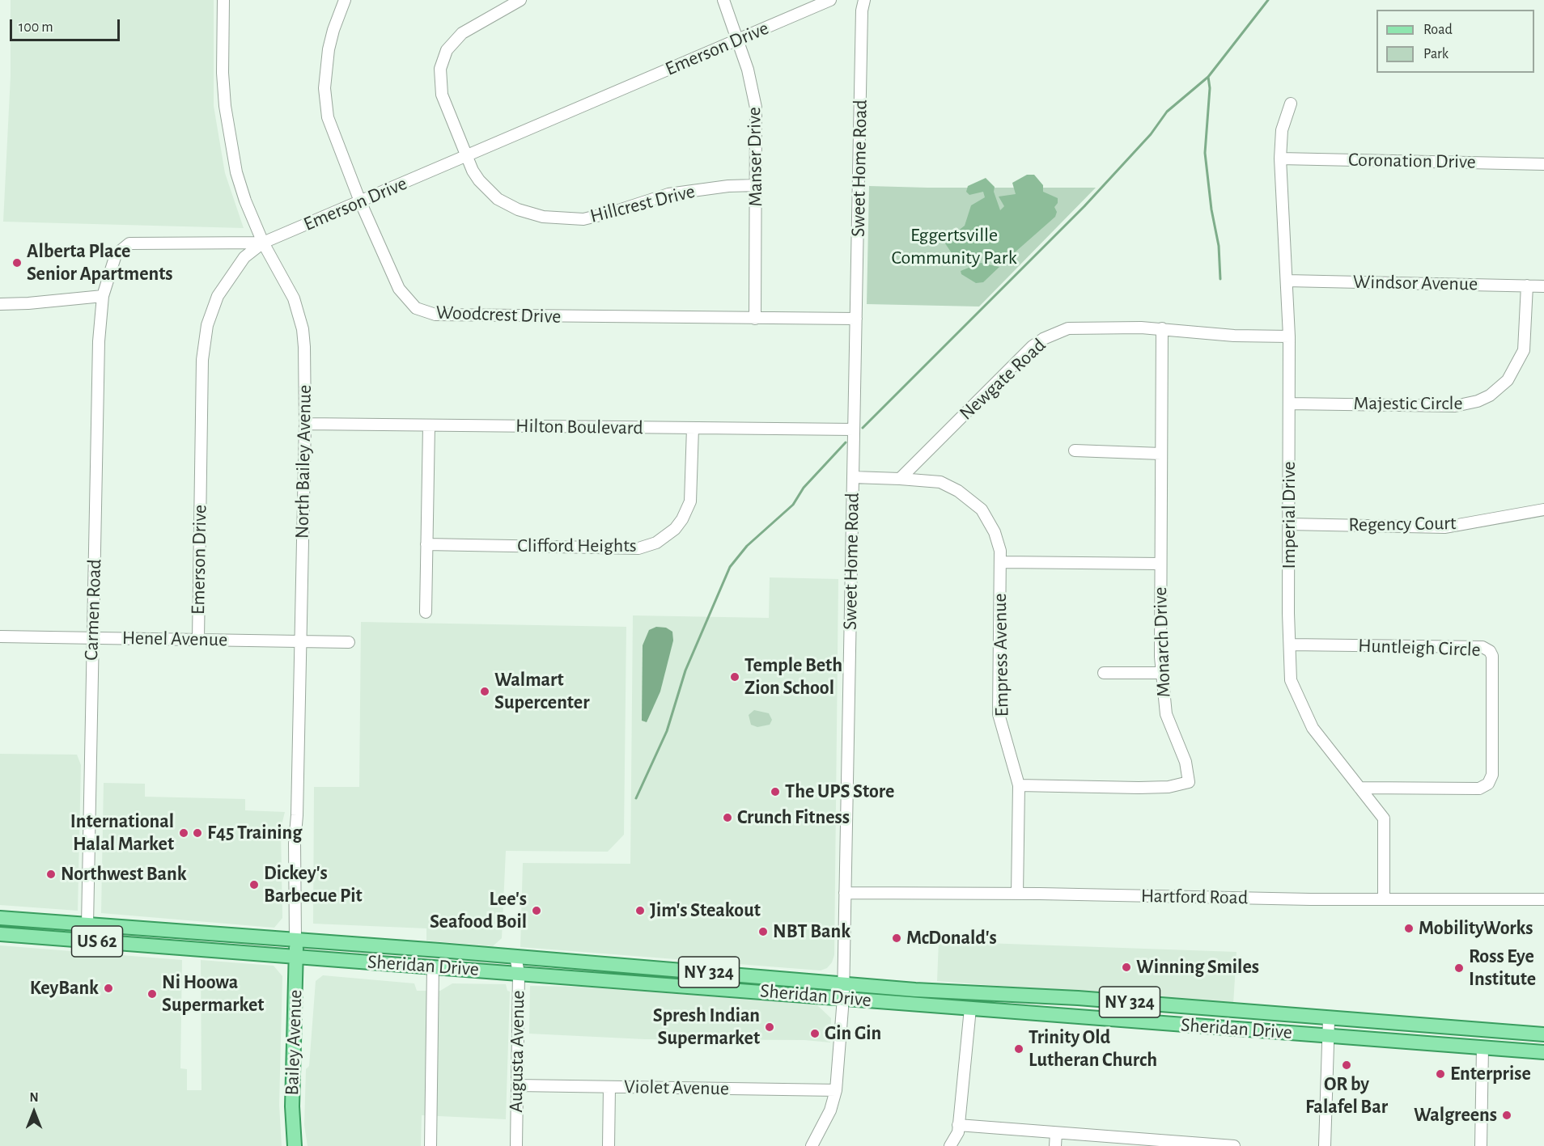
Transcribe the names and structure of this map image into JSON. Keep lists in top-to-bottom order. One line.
{"streets":{"main road":["US 62","Sheridan Drive","NY 324","Bailey Avenue"],"street":["Emerson Drive","Manser Drive","Coronation Drive","Sweet Home Road","Hillcrest Drive","Windsor Avenue","Woodcrest Drive","Newgate Road","Majestic Circle","Hilton Boulevard","North Bailey Avenue","Imperial Drive","Regency Court","Clifford Heights","Carmen Road","Henel Avenue","Monarch Drive","Huntleigh Circle","Empress Avenue","Hartford Road","Augusta Avenue","Violet Avenue"]},"crossings":[["Emerson Drive","Manser Drive"],["Emerson Drive","Hillcrest Drive"],["Emerson Drive","Woodcrest Drive"],["Emerson Drive","North Bailey Avenue"],["Emerson Drive","Carmen Road"],["Emerson Drive","Henel Avenue"],["Manser Drive","Hillcrest Drive"],["Manser Drive","Woodcrest Drive"],["Coronation Drive","Imperial Drive"],["Sweet Home Road","Woodcrest Drive"],["Sweet Home Road","Hilton Boulevard"],["Sweet Home Road","Hartford Road"],["Sweet Home Road","Sheridan Drive"],["Sweet Home Road","Violet Avenue"],["Windsor Avenue","Majestic Circle"],["Windsor Avenue","Imperial Drive"],["Newgate Road","Imperial Drive"],["Newgate Road","Monarch Drive"],["Newgate Road","Empress Avenue"],["Majestic Circle","Imperial Drive"],["Hilton Boulevard","North Bailey Avenue"],["Hilton Boulevard","Clifford Heights"],["North Bailey Avenue","Carmen Road"],["North Bailey Avenue","Henel Avenue"],["North Bailey Avenue","Sheridan Drive"],["North Bailey Avenue","Bailey Avenue"],["Imperial Drive","Regency Court"],["Imperial Drive","Huntleigh Circle"],["Imperial Drive","Hartford Road"],["Carmen Road","Henel Avenue"],["Carmen Road","Sheridan Drive"],["Monarch Drive","Empress Avenue"],["Empress Avenue","Hartford Road"],["Sheridan Drive","Bailey Avenue"],["Sheridan Drive","Augusta Avenue"],["Augusta Avenue","Violet Avenue"]],"parks":["Eggertsville Community Park"],"places":["Alberta Place Senior Apartments","Temple Beth Zion School","Walmart Supercenter","The UPS Store","Crunch Fitness","International Halal Market","F45 Training","Northwest Bank","Dickey's Barbecue Pit","Lee's Seafood Boil","Jim's Steakout","MobilityWorks","NBT Bank","McDonald's","Winning Smiles","Ross Eye Institute","KeyBank","Ni Hoowa Supermarket","Spresh Indian Supermarket","Gin Gin","Trinity Old Lutheran Church","OR by Falafel Bar","Enterprise","Walgreens"],"legend":["Road","Park"],"scale_bar":"100 m","north":"top"}
